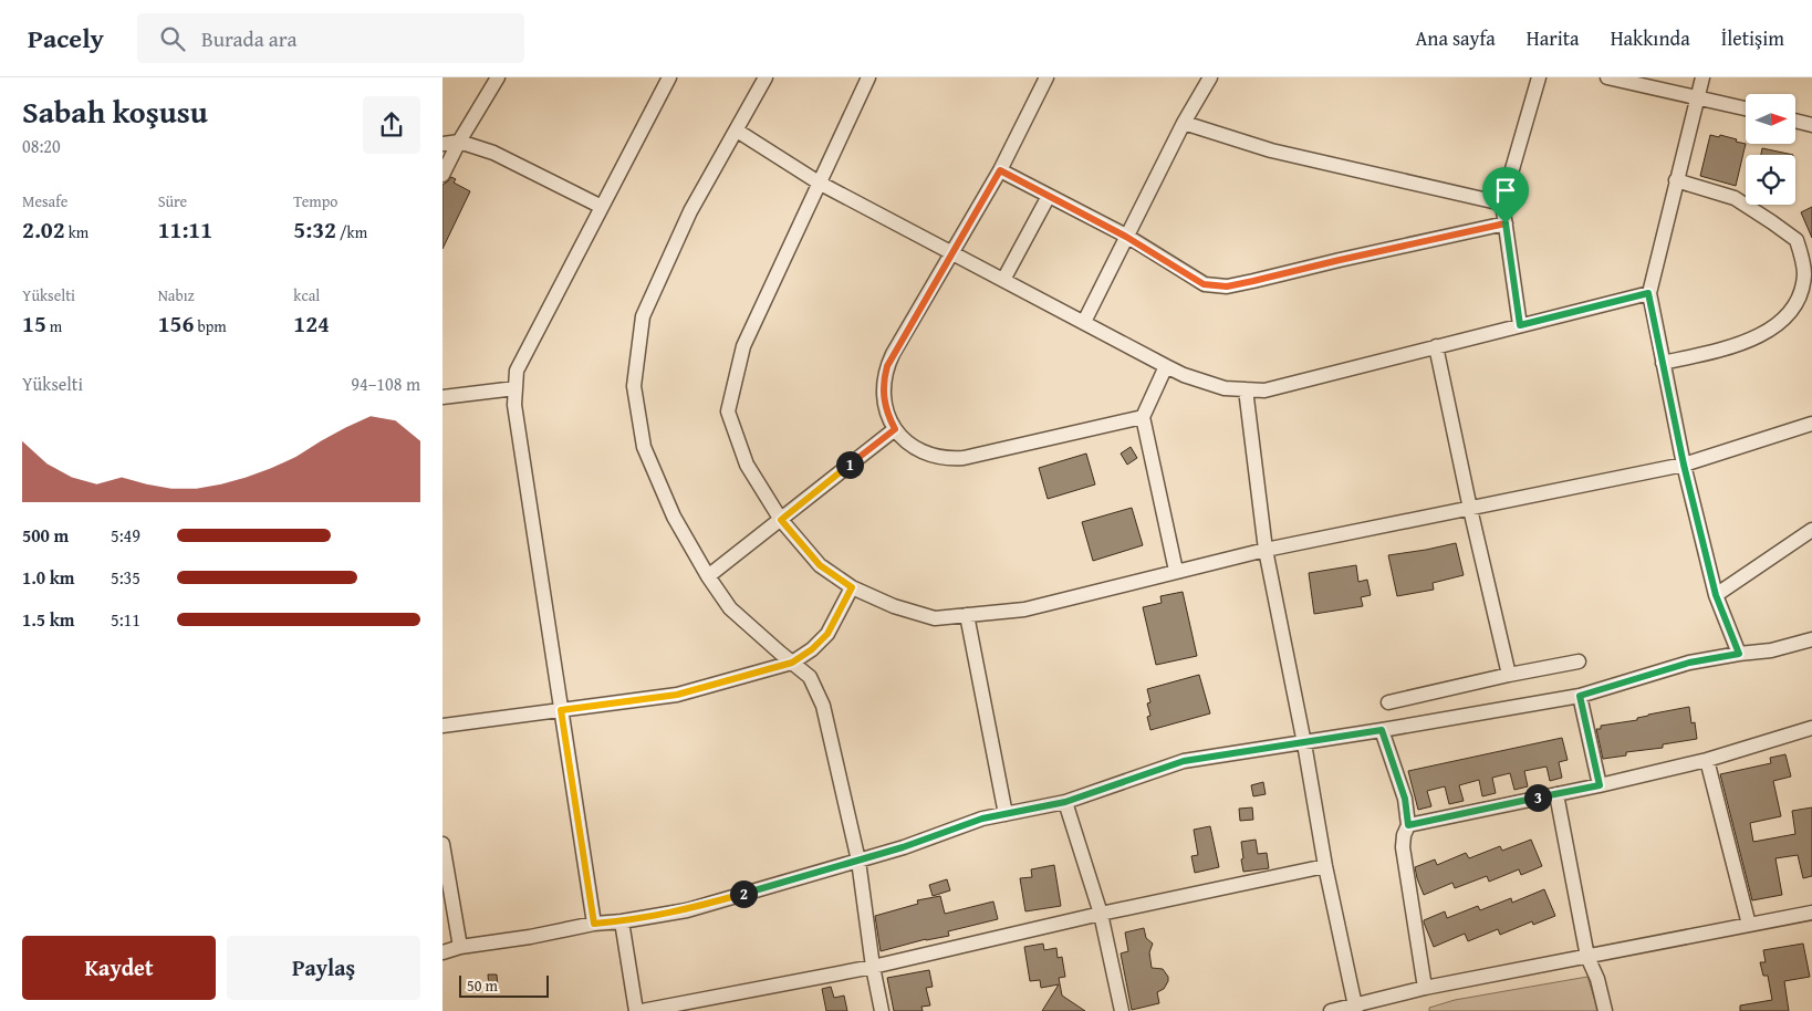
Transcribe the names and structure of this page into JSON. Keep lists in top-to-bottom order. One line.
{"scale_bar":"50 m","north":"right","page":{"header":"Pacely","search":"Burada ara","nav":["Ana sayfa","Harita","Hakkında","İletişim"],"heading":["Sabah koşusu","08:20"],"stats":[["Mesafe","2.02 km"],["Süre","11:11"],["Tempo","5:32 /km"],["Yükselti","15 m"],["Nabız","156 bpm"],["kcal","124"]],"chart":["Yükselti","94–108 m"],"pins":["1","3","2"],"list":[{"name":"500 m","note":"5:49"},{"name":"1.0 km","note":"5:35"},{"name":"1.5 km","note":"5:11"}],"buttons":["Kaydet","Paylaş"],"scale":"50 m"}}
